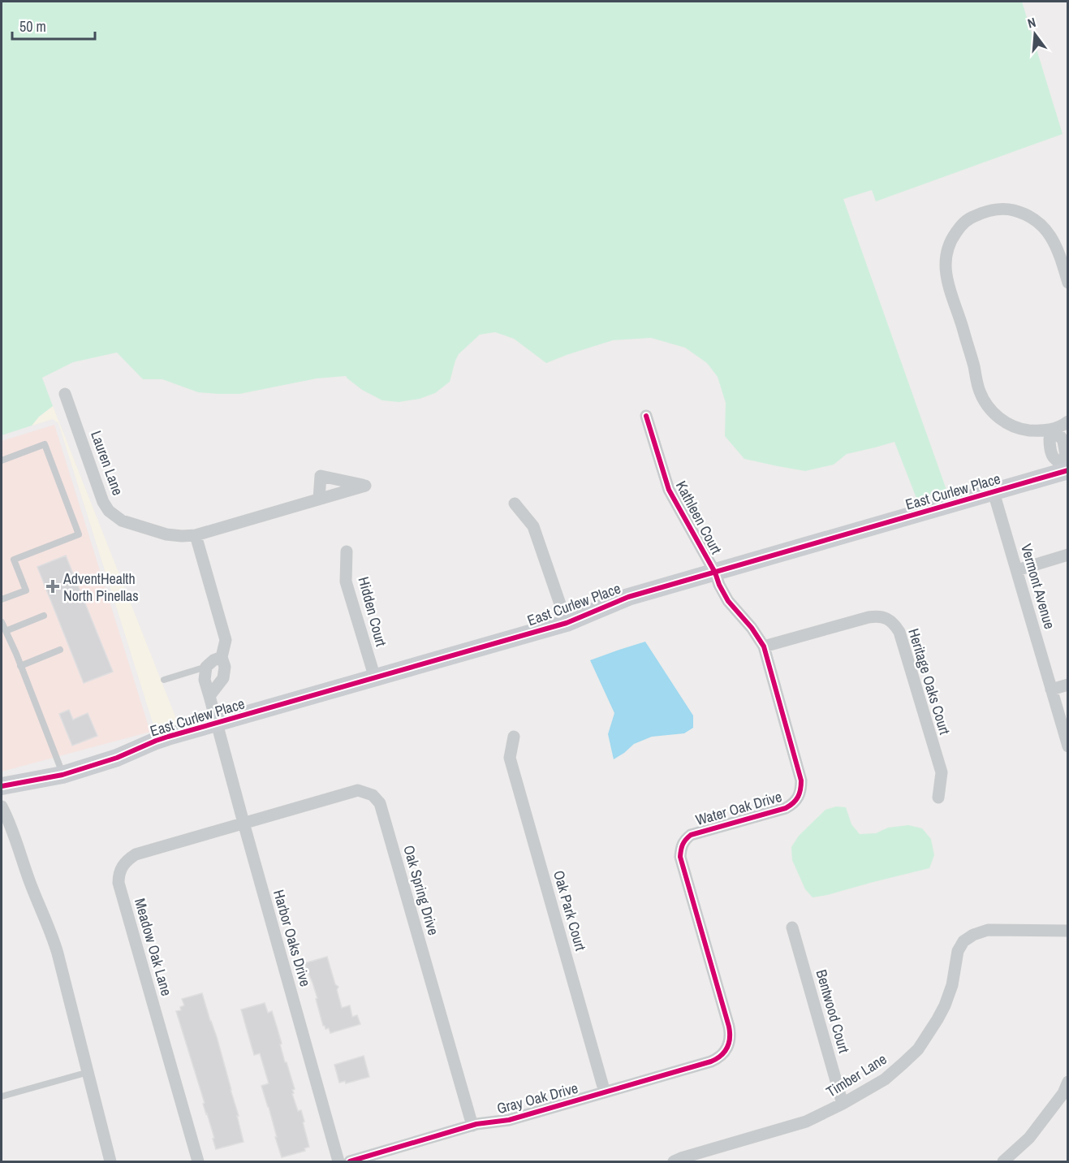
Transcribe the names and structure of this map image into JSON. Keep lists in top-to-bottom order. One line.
{"streets":{"street":["Lauren Lane","East Curlew Place","Kathleen Court","Vermont Avenue","Hidden Court","Heritage Oaks Court","Water Oak Drive","Oak Spring Drive","Oak Park Court","Harbor Oaks Drive","Meadow Oak Lane","Bentwood Court","Timber Lane","Gray Oak Drive"]},"crossings":[["East Curlew Place","Kathleen Court"],["East Curlew Place","Vermont Avenue"],["East Curlew Place","Hidden Court"],["East Curlew Place","Water Oak Drive"],["East Curlew Place","Harbor Oaks Drive"],["Kathleen Court","Water Oak Drive"],["Heritage Oaks Court","Water Oak Drive"],["Water Oak Drive","Gray Oak Drive"],["Oak Spring Drive","Harbor Oaks Drive"],["Oak Spring Drive","Meadow Oak Lane"],["Oak Spring Drive","Gray Oak Drive"],["Oak Park Court","Gray Oak Drive"],["Harbor Oaks Drive","Meadow Oak Lane"],["Bentwood Court","Timber Lane"]],"places":{"health":["AdventHealth North Pinellas"]},"scale_bar":"50 m","north":"top"}
